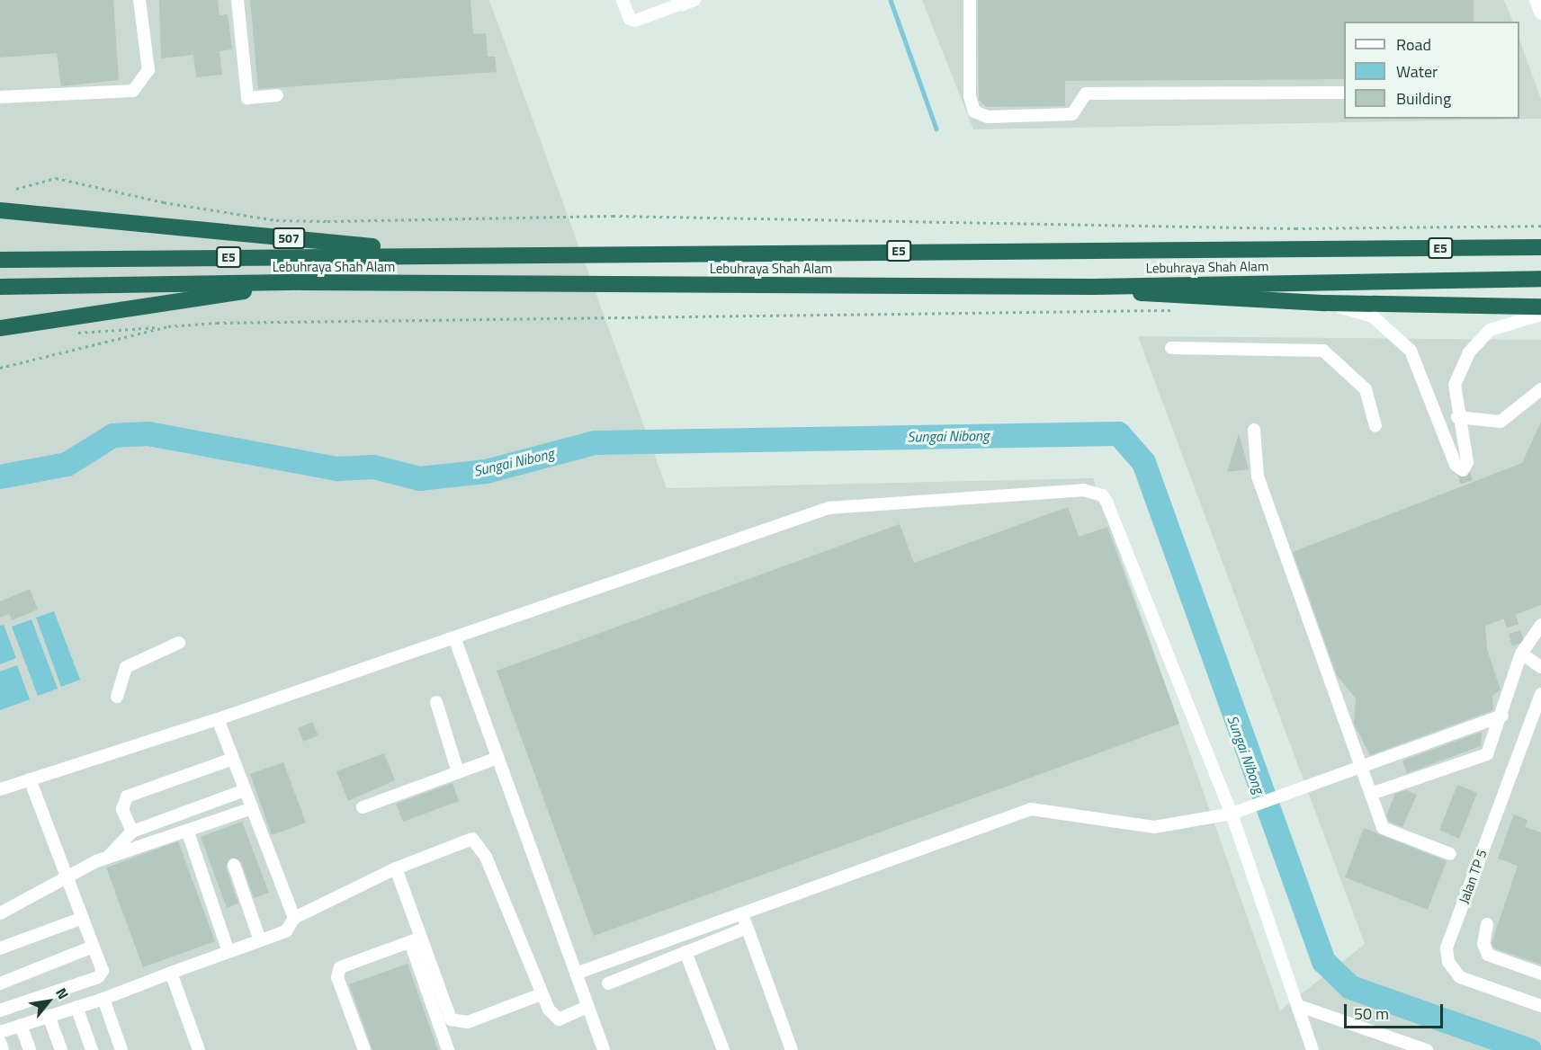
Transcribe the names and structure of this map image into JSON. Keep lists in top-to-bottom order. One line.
{"streets":{"highway":["507","E5","Lebuhraya Shah Alam"],"street":["Jalan TP 5"]},"crossings":[["507","Lebuhraya Shah Alam"]],"water":["Sungai Nibong"],"legend":["Road","Water","Building"],"scale_bar":"50 m","north":"top right"}
